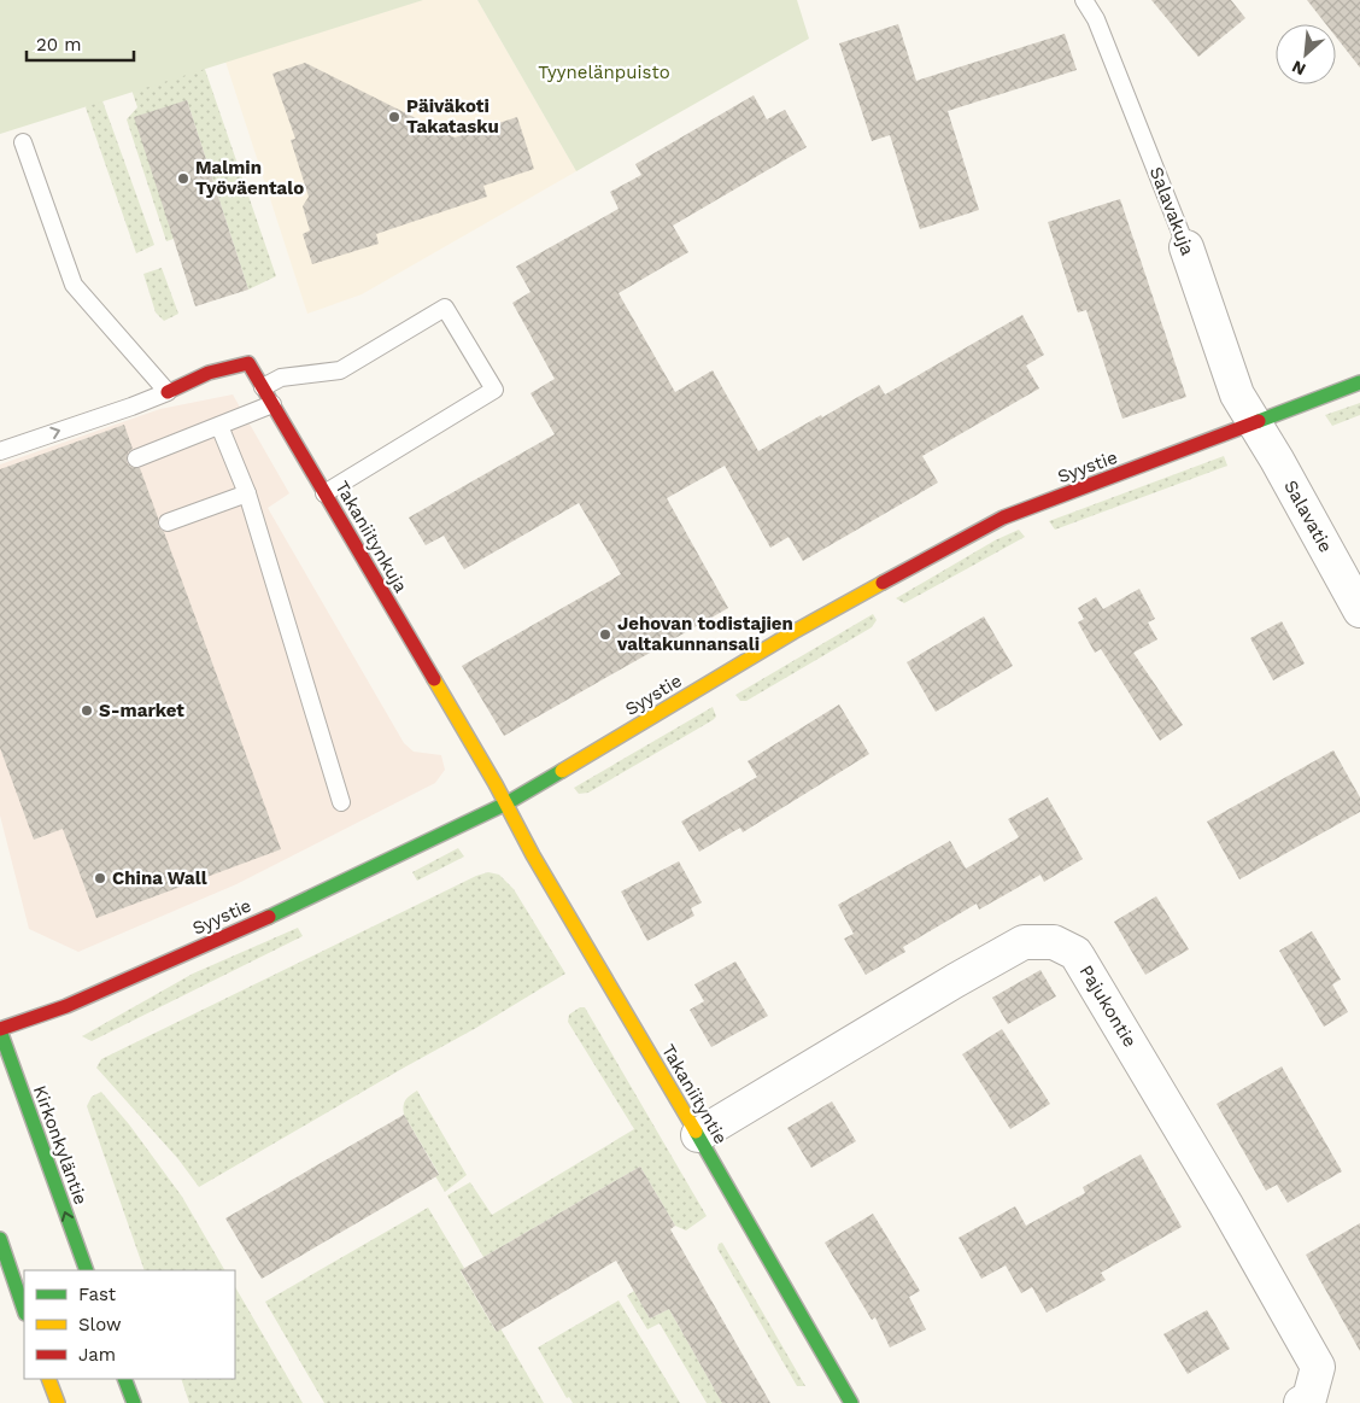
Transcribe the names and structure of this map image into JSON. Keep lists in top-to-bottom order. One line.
{"streets":{"street":["Salavakuja","Syystie","Salavatie","Takaniitynkuja","Pajukontie","Takaniityntie","Kirkonkyläntie"]},"crossings":[["Salavakuja","Syystie"],["Salavakuja","Salavatie"],["Syystie","Salavatie"],["Syystie","Takaniitynkuja"],["Syystie","Takaniityntie"],["Syystie","Kirkonkyläntie"],["Takaniitynkuja","Takaniityntie"],["Pajukontie","Takaniityntie"]],"one_way":["Kirkonkyläntie"],"parks":["Tyynelänpuisto"],"places":["Päiväkoti Takatasku","Malmin Työväentalo","Jehovan todistajien valtakunnansali","S-market","China Wall"],"legend":["Fast","Slow","Jam"],"scale_bar":"20 m","north":"bottom left"}
